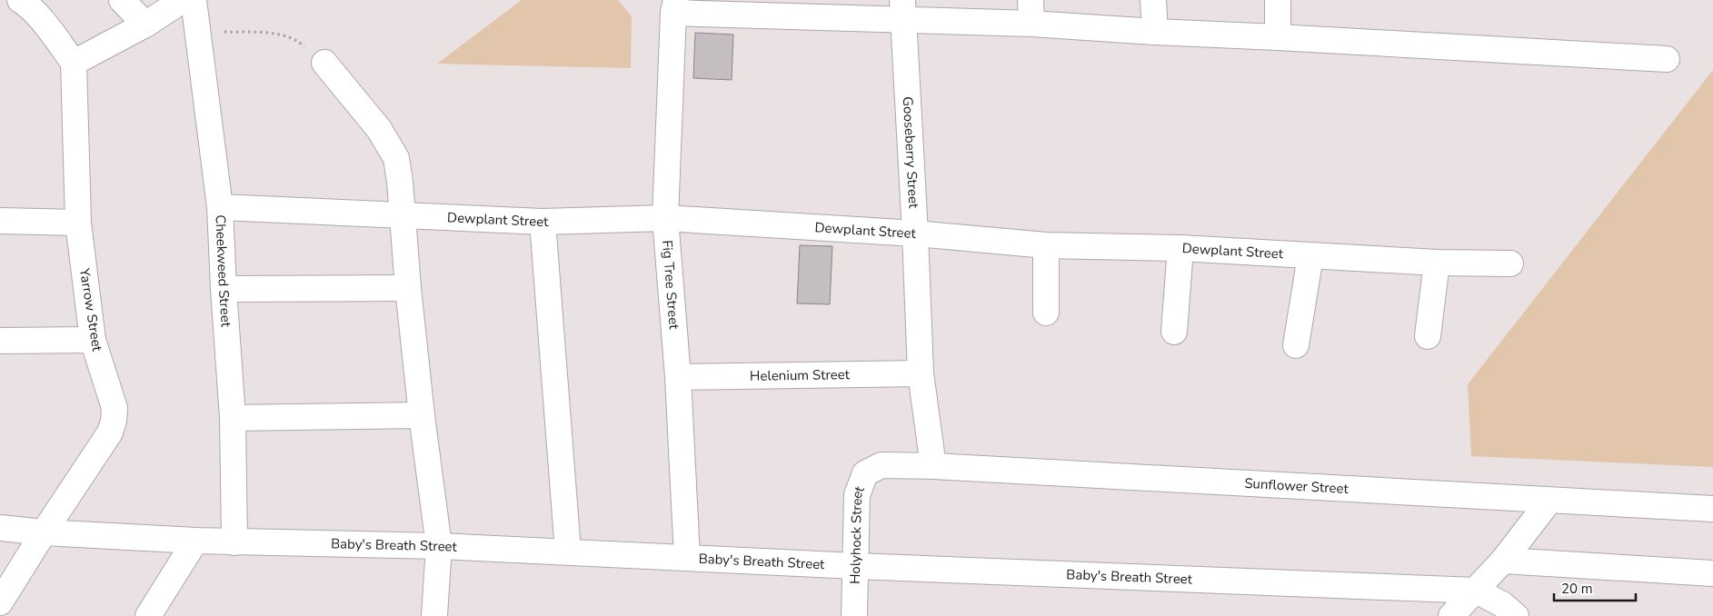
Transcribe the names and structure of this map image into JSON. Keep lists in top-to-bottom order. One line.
{"streets":{"street":["Gooseberry Street","Dewplant Street","Cheekweed Street","Fig Tree Street","Yarrow Street","Helenium Street","Sunflower Street","Holyhock Street","Baby's Breath Street"]},"crossings":[["Gooseberry Street","Dewplant Street"],["Gooseberry Street","Helenium Street"],["Gooseberry Street","Sunflower Street"],["Dewplant Street","Cheekweed Street"],["Dewplant Street","Fig Tree Street"],["Cheekweed Street","Baby's Breath Street"],["Fig Tree Street","Helenium Street"],["Fig Tree Street","Baby's Breath Street"],["Yarrow Street","Baby's Breath Street"],["Sunflower Street","Holyhock Street"],["Holyhock Street","Baby's Breath Street"]],"scale_bar":"20 m"}
